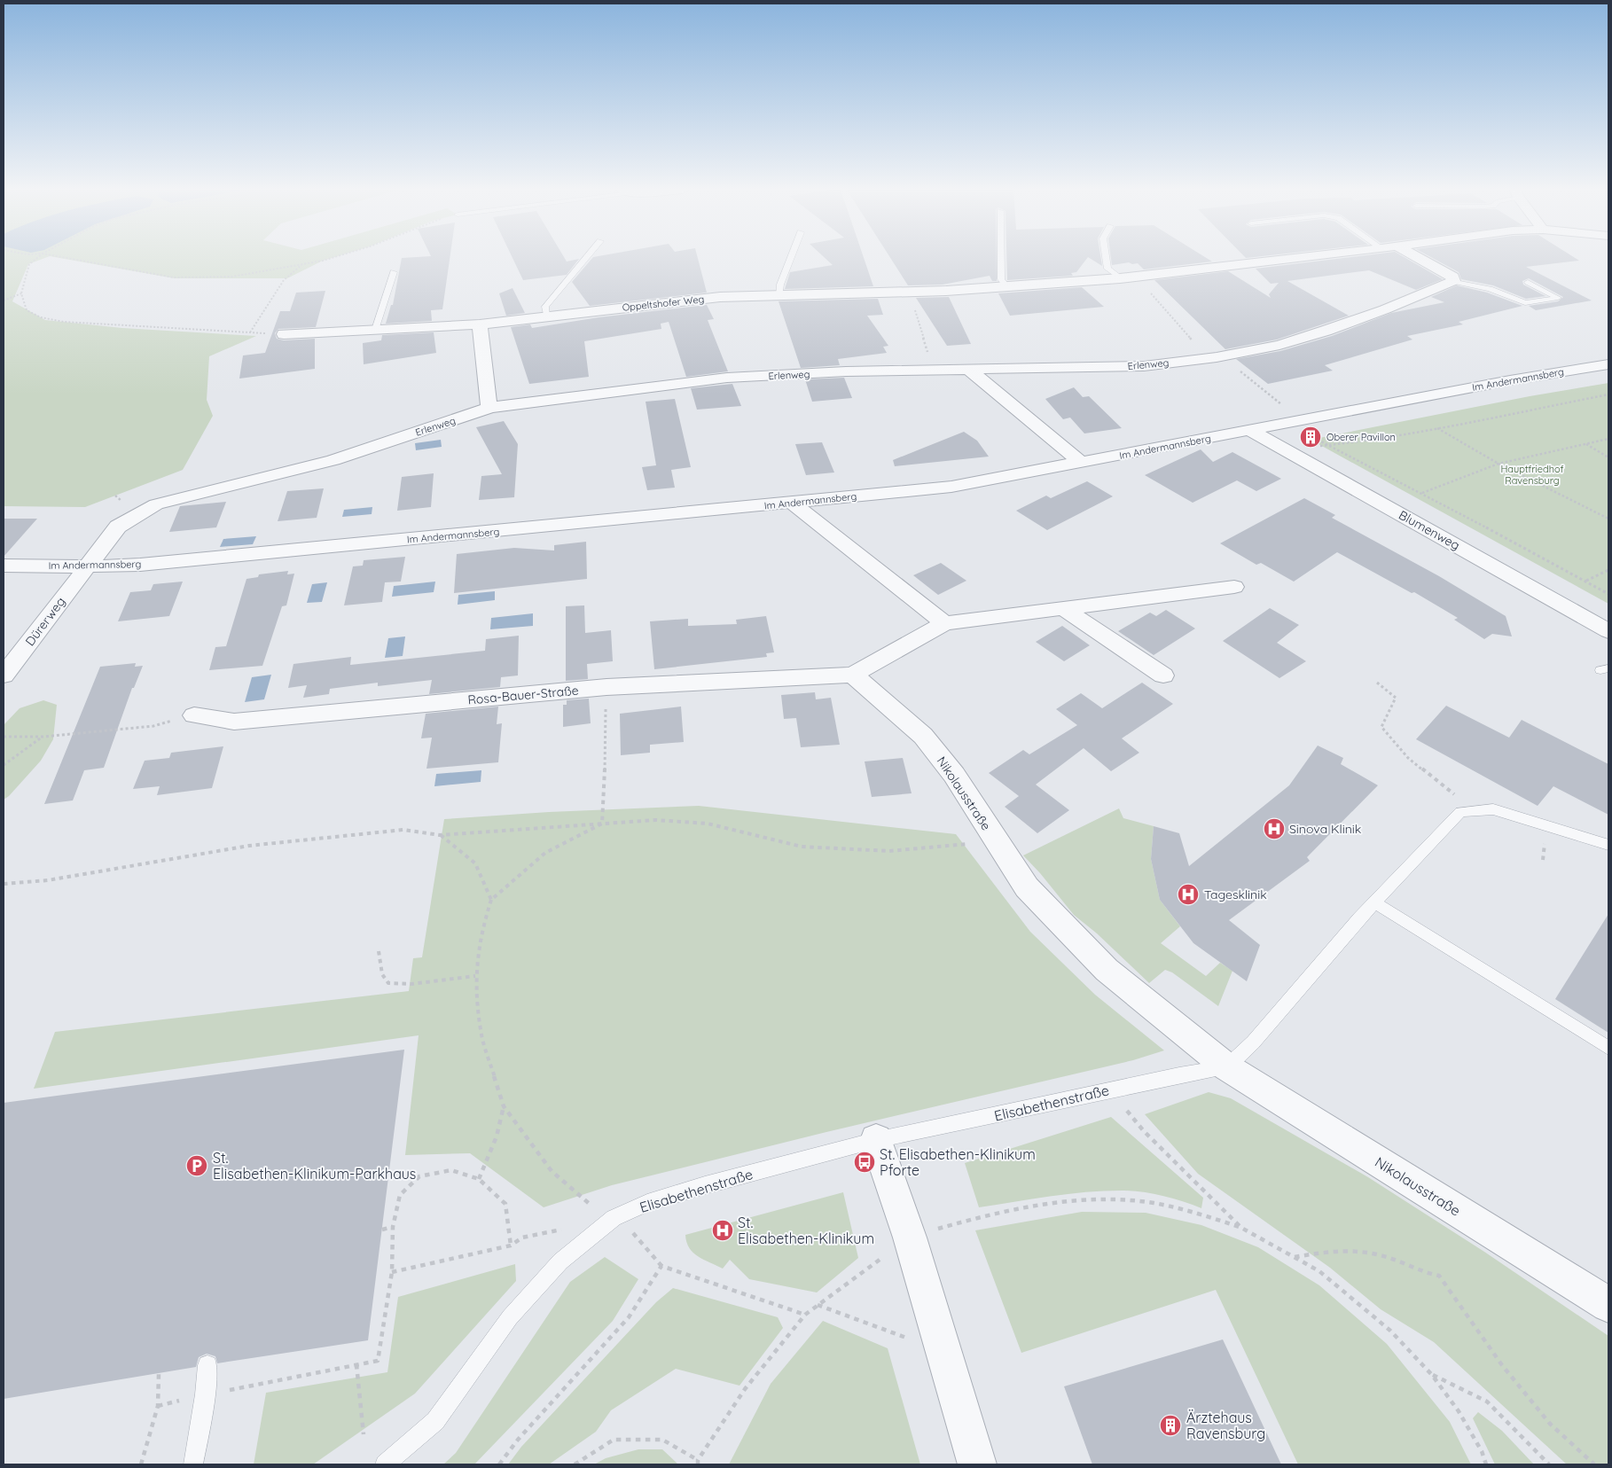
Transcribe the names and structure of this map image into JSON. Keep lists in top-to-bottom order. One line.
{"streets":{"street":["Oppeltshofer Weg","Erlenweg","Im Andermannsberg","Blumenweg","Dürerweg","Rosa-Bauer-Straße","Nikolausstraße"],"lane":["Elisabethenstraße"]},"crossings":[["Erlenweg","Im Andermannsberg"],["Erlenweg","Dürerweg"],["Im Andermannsberg","Blumenweg"],["Im Andermannsberg","Dürerweg"],["Rosa-Bauer-Straße","Nikolausstraße"],["Nikolausstraße","Elisabethenstraße"]],"parks":["Hauptfriedhof Ravensburg"],"places":{"building":["Oberer Pavillon","Ärztehaus Ravensburg"],"hospital":["Sinova Klinik","Tagesklinik","St. Elisabethen-Klinikum"],"bus stop":["St. Elisabethen-Klinikum Pforte"],"parking":["St. Elisabethen-Klinikum-Parkhaus"]}}
